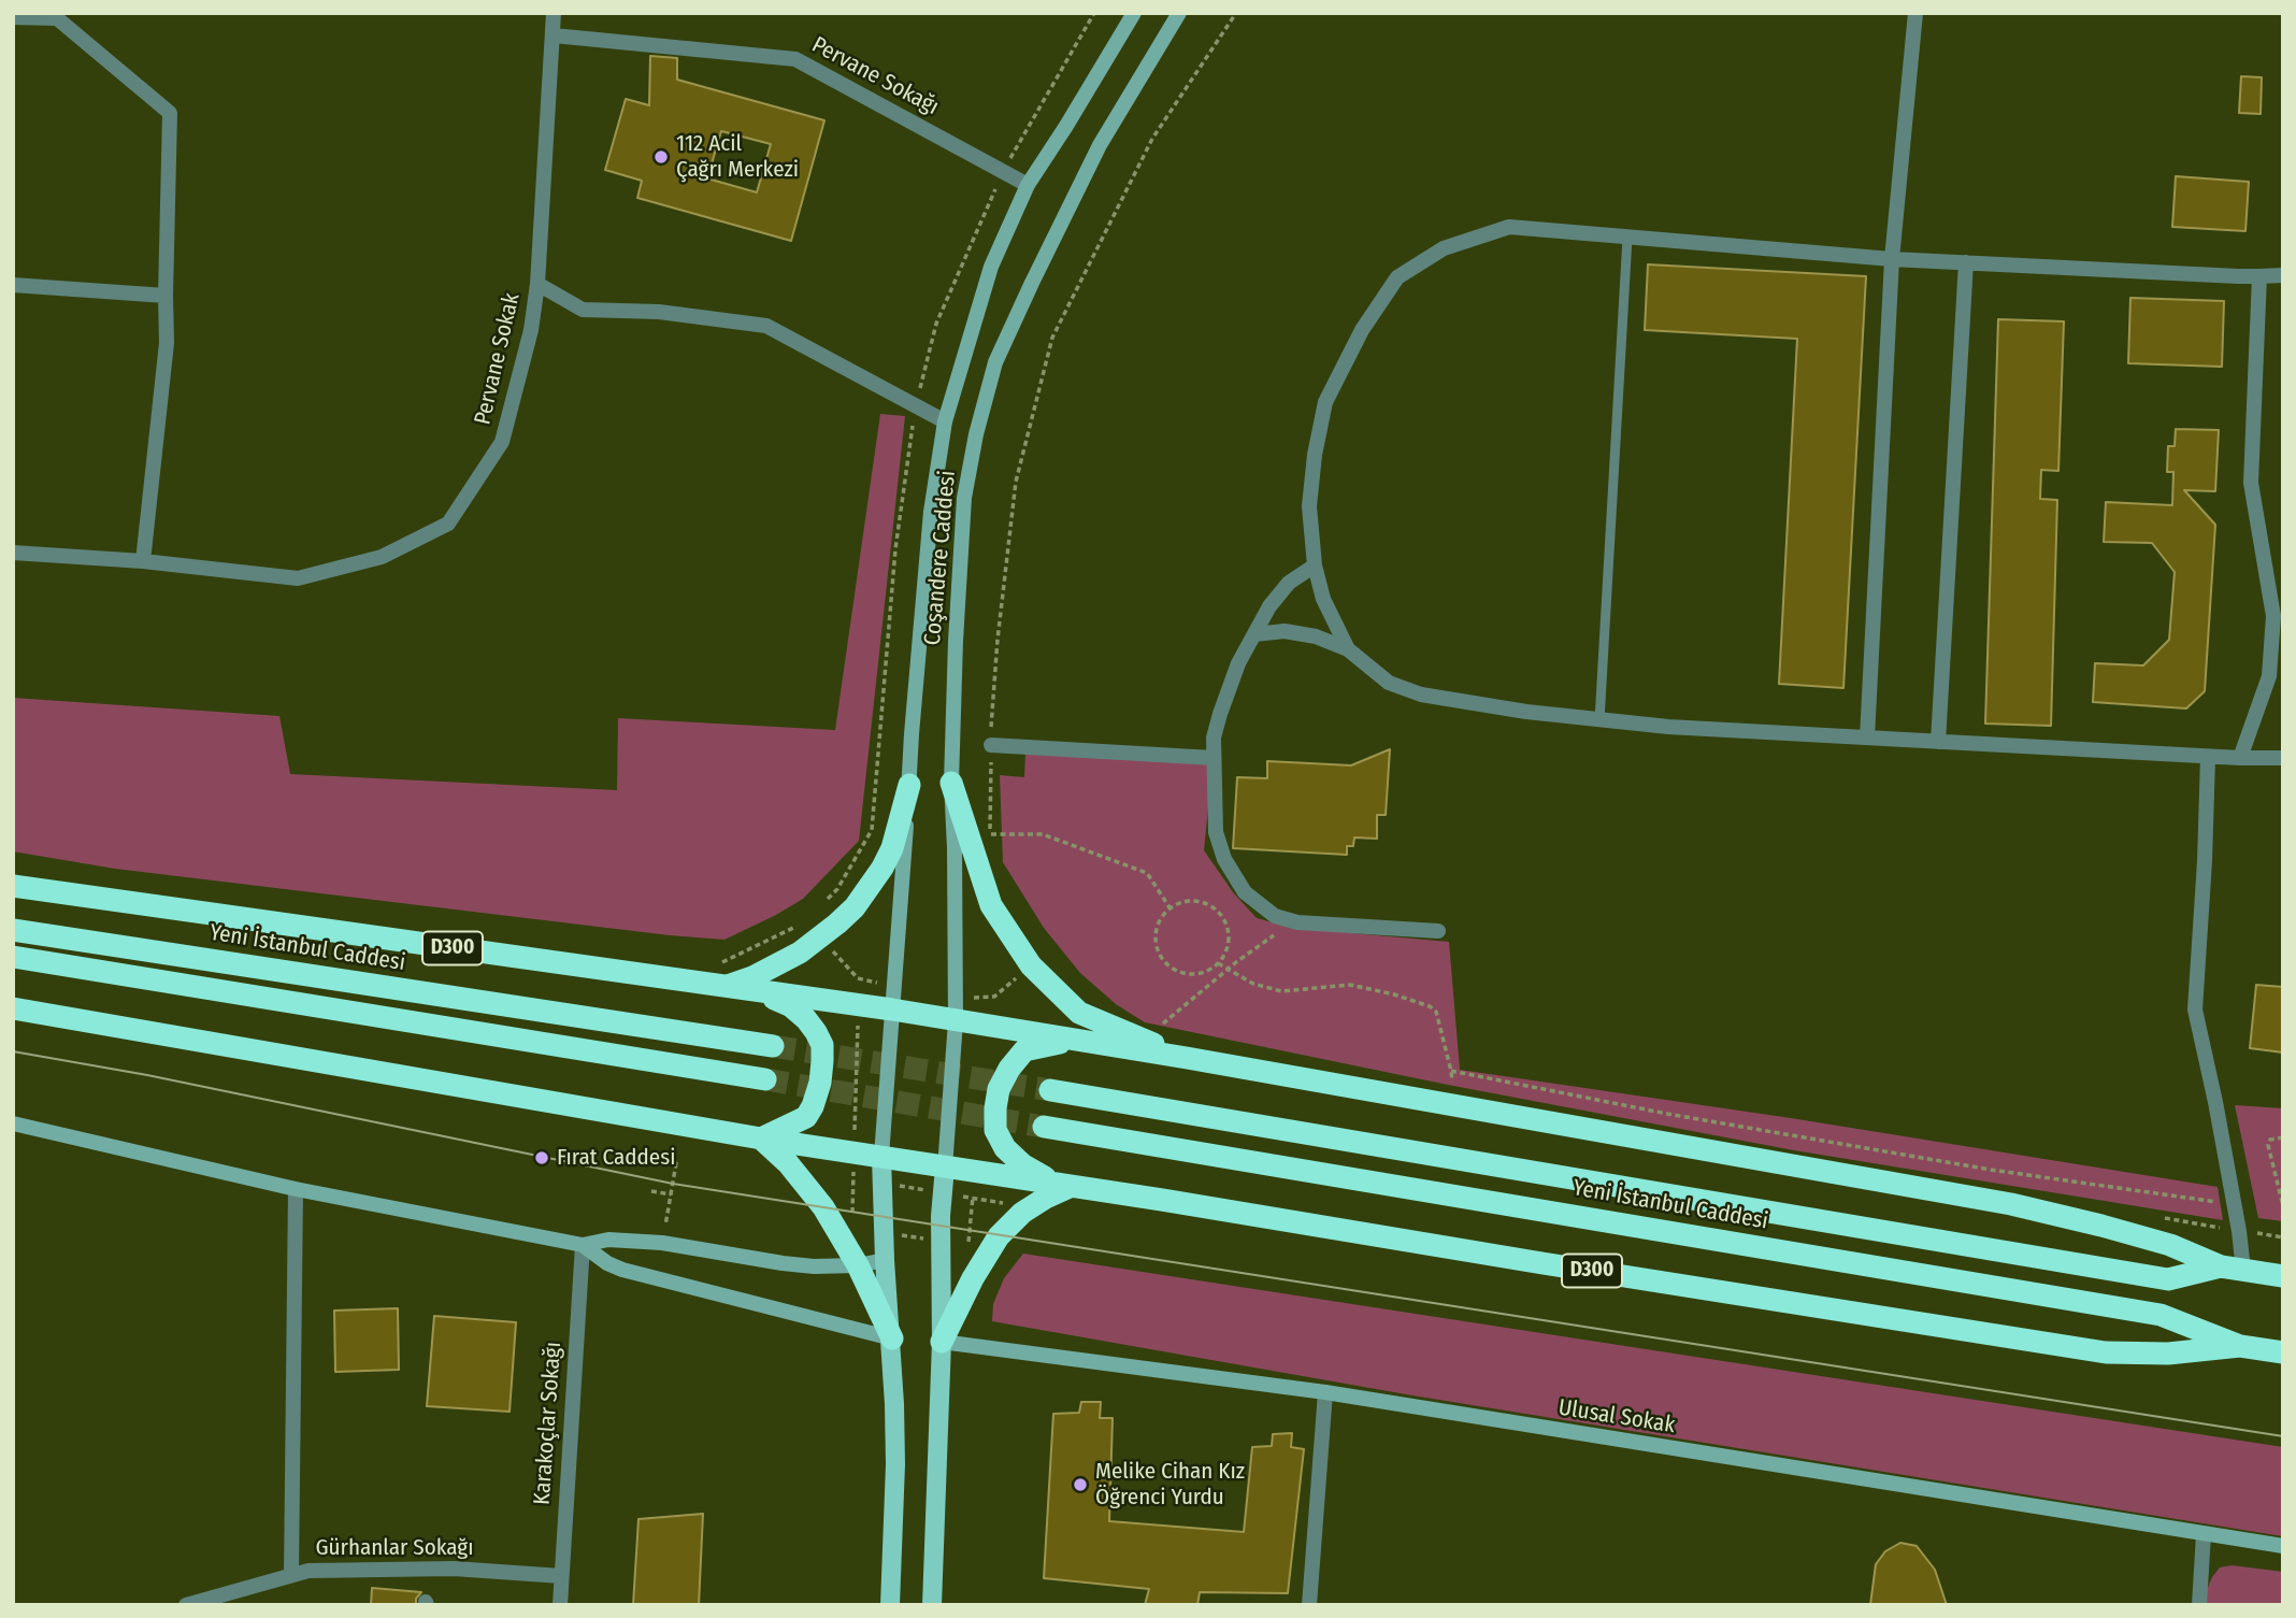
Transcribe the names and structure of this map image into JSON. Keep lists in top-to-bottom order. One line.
{"streets":{"highway":["Yeni İstanbul Caddesi","D300"],"street":["Pervane Sokağı","Pervane Sokak","Coşandere Caddesi","Ulusal Sokak","Karakoçlar Sokağı","Gürhanlar Sokağı"]},"crossings":[["Pervane Sokağı","Pervane Sokak"],["Pervane Sokağı","Coşandere Caddesi"],["Coşandere Caddesi","D300"],["Yeni İstanbul Caddesi","D300"],["Karakoçlar Sokağı","Gürhanlar Sokağı"]],"places":["112 Acil Çağrı Merkezi","Fırat Caddesi","Melike Cihan Kız Öğrenci Yurdu"]}
